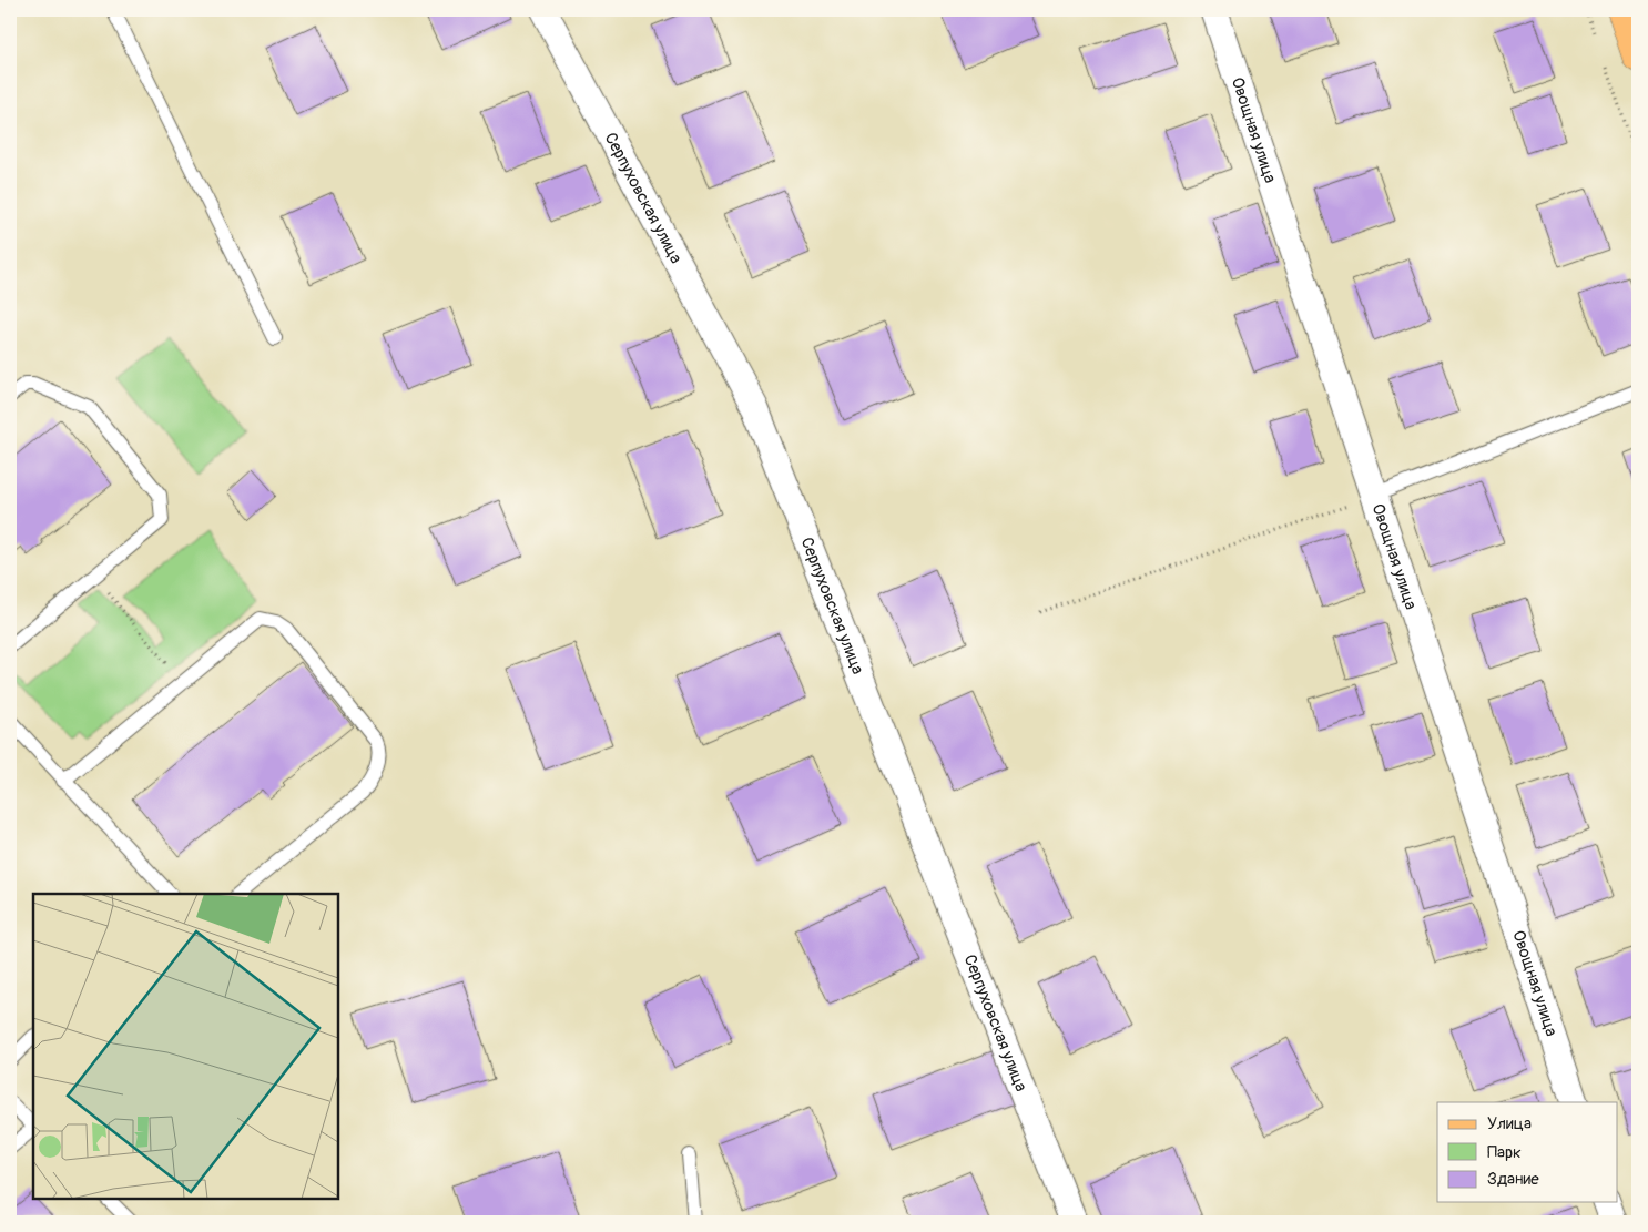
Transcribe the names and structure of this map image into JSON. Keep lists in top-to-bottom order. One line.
{"streets":{"street":["Овощная улица","Серпуховская улица"]},"legend":["Улица","Парк","Здание"]}
